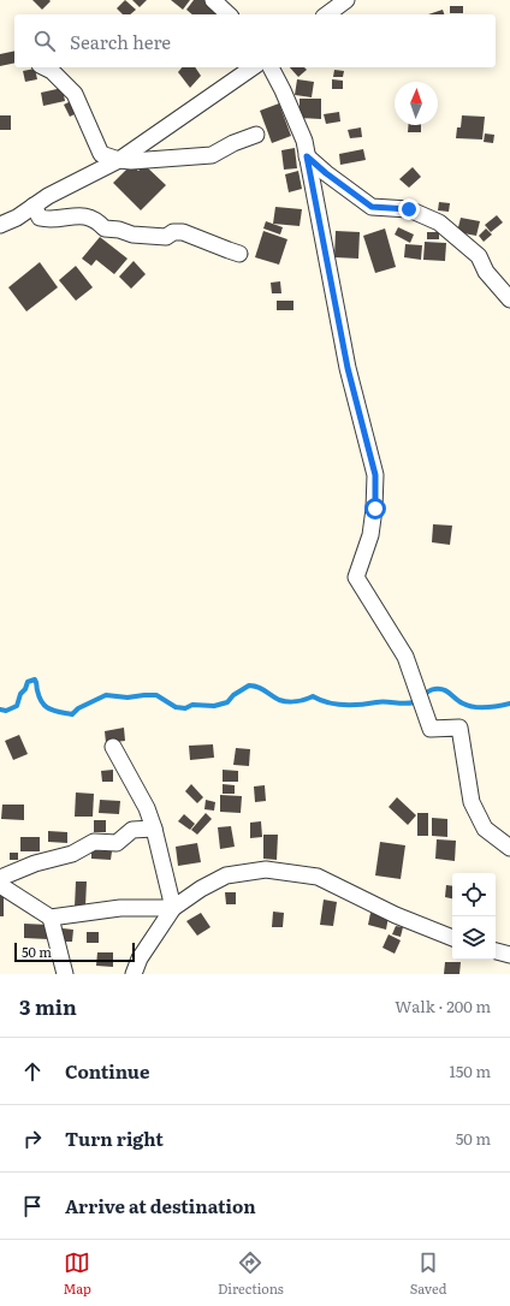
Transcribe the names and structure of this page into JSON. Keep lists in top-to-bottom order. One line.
{"scale_bar":"50 m","north":"top","page":{"search":"Search here","scale":"50 m","heading":["3 min","Walk · 200 m"],"list":[["Continue","150 m"],["Turn right","50 m"],"Arrive at destination"],"nav":["Map","Directions","Saved"]}}
